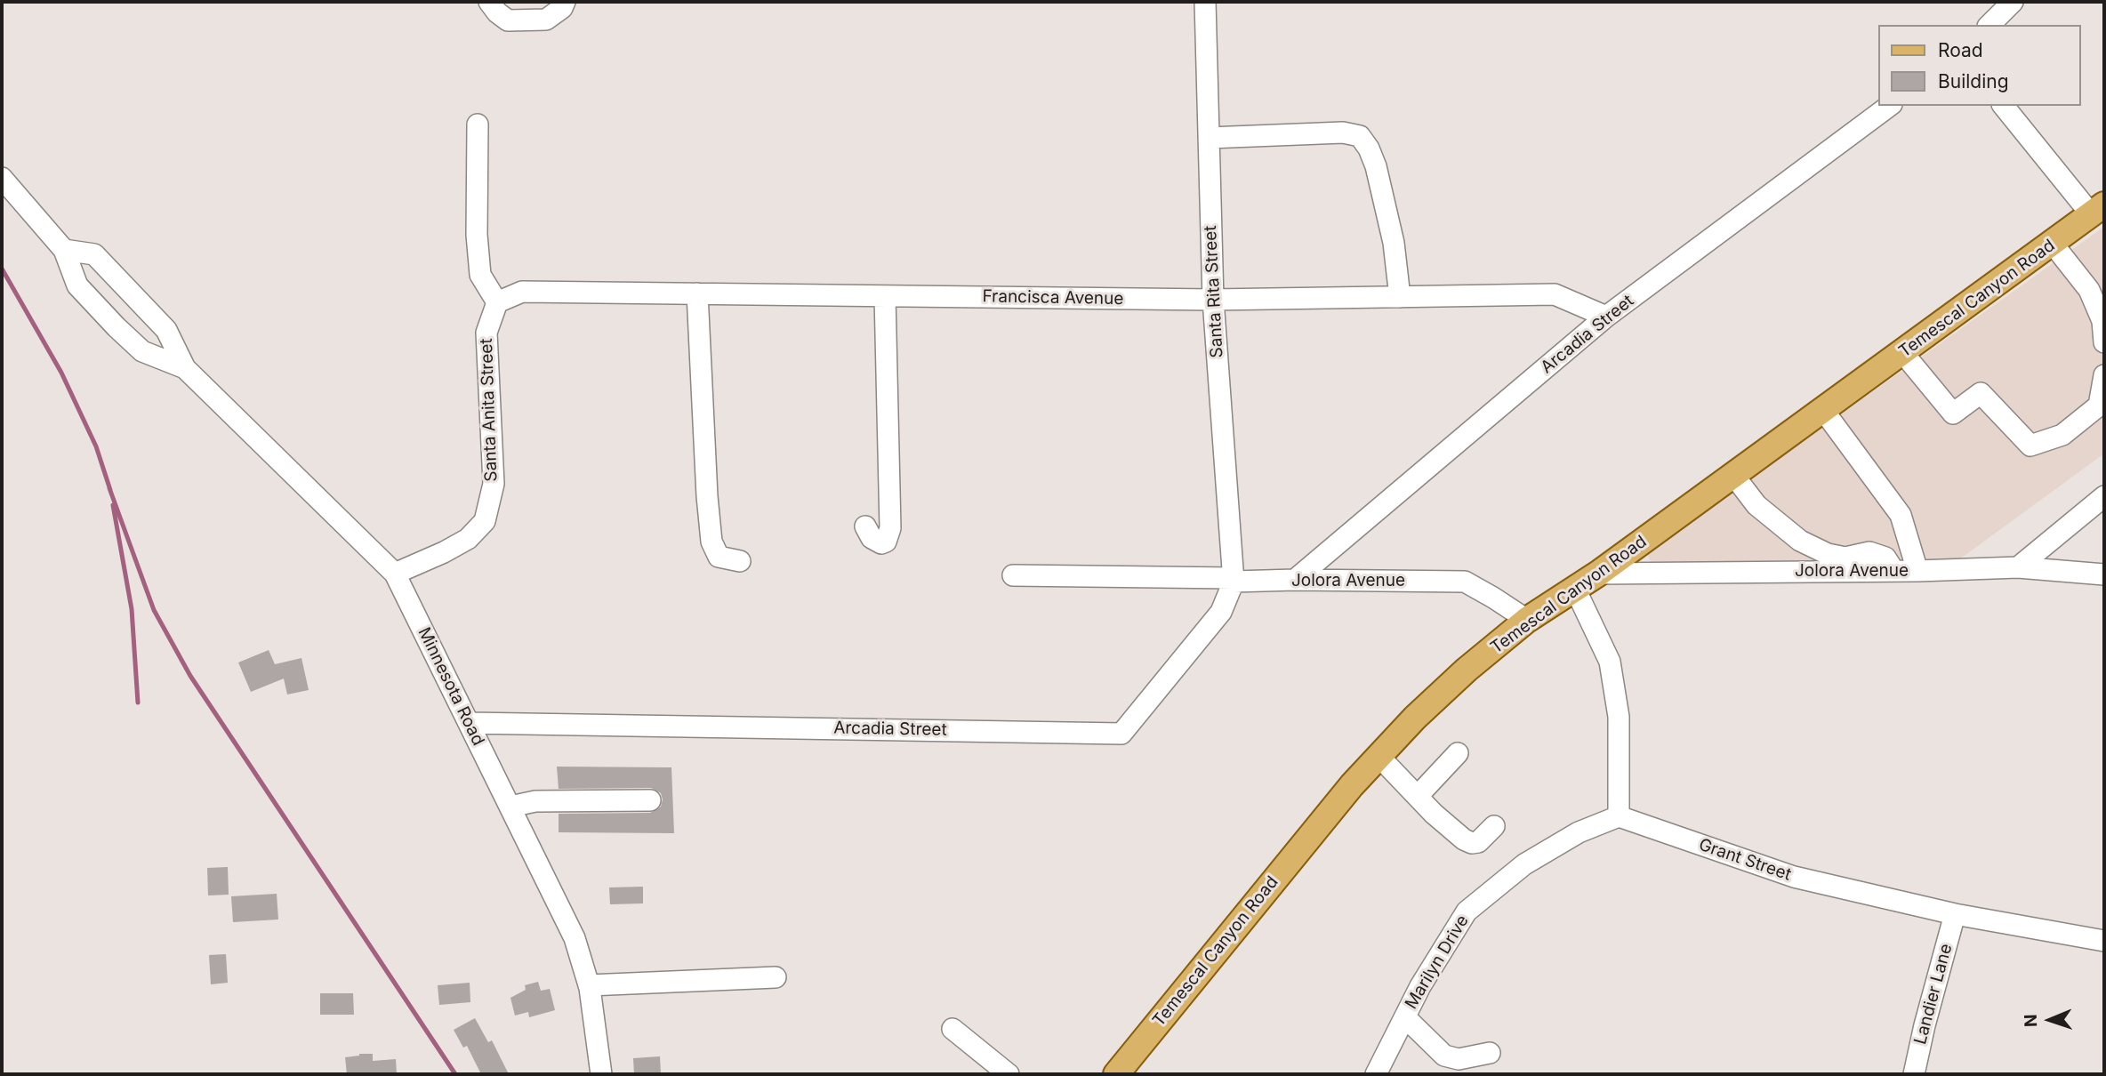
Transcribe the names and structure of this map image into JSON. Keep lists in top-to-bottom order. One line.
{"streets":{"main road":["Temescal Canyon Road"],"street":["Santa Rita Street","Francisca Avenue","Arcadia Street","Santa Anita Street","Jolora Avenue","Minnesota Road","Grant Street","Marilyn Drive","Landier Lane"]},"crossings":[["Santa Rita Street","Francisca Avenue"],["Santa Rita Street","Arcadia Street"],["Santa Rita Street","Jolora Avenue"],["Francisca Avenue","Arcadia Street"],["Francisca Avenue","Santa Anita Street"],["Temescal Canyon Road","Jolora Avenue"],["Arcadia Street","Jolora Avenue"],["Arcadia Street","Minnesota Road"],["Santa Anita Street","Minnesota Road"],["Grant Street","Marilyn Drive"],["Grant Street","Landier Lane"]],"legend":["Road","Building"],"north":"left"}
